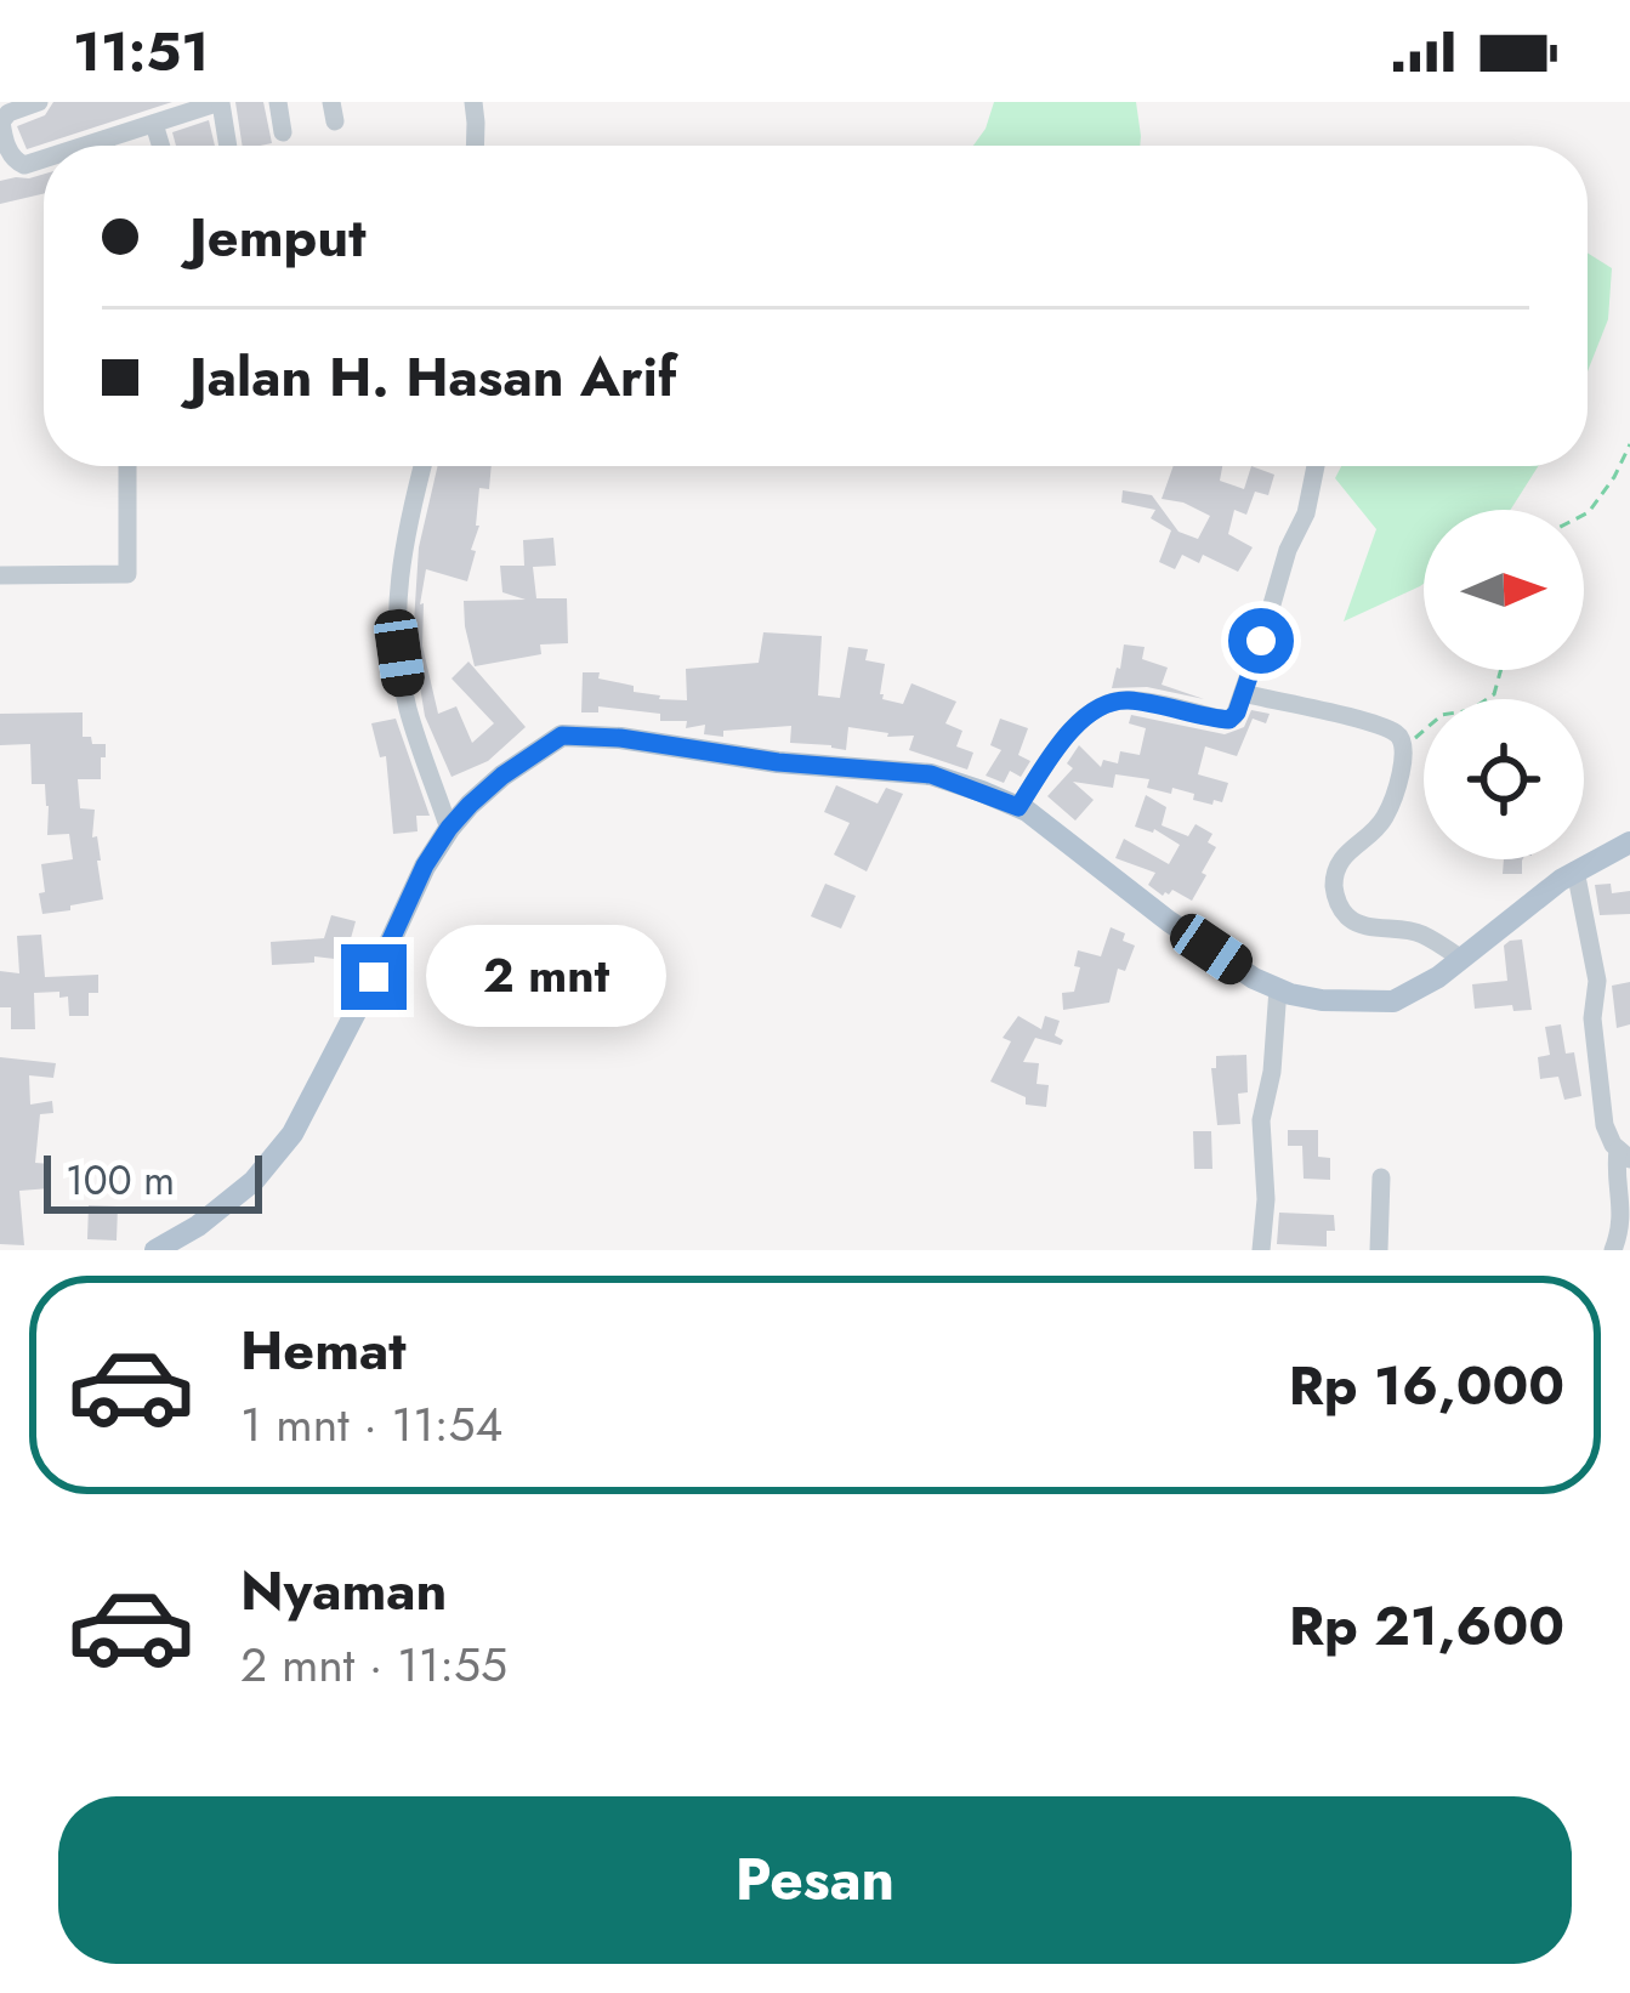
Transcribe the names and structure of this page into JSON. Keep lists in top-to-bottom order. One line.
{"scale_bar":"100 m","north":"right","page":{"status":"11:51","banner":["Jemput","Jalan H. Hasan Arif"],"bubble":"2 mnt","scale":"100 m","list":[{"name":"Hemat","note":"1 mnt · 11:54","value":"Rp 16,000"},{"name":"Nyaman","note":"2 mnt · 11:55","value":"Rp 21,600"}],"buttons":"Pesan"}}
